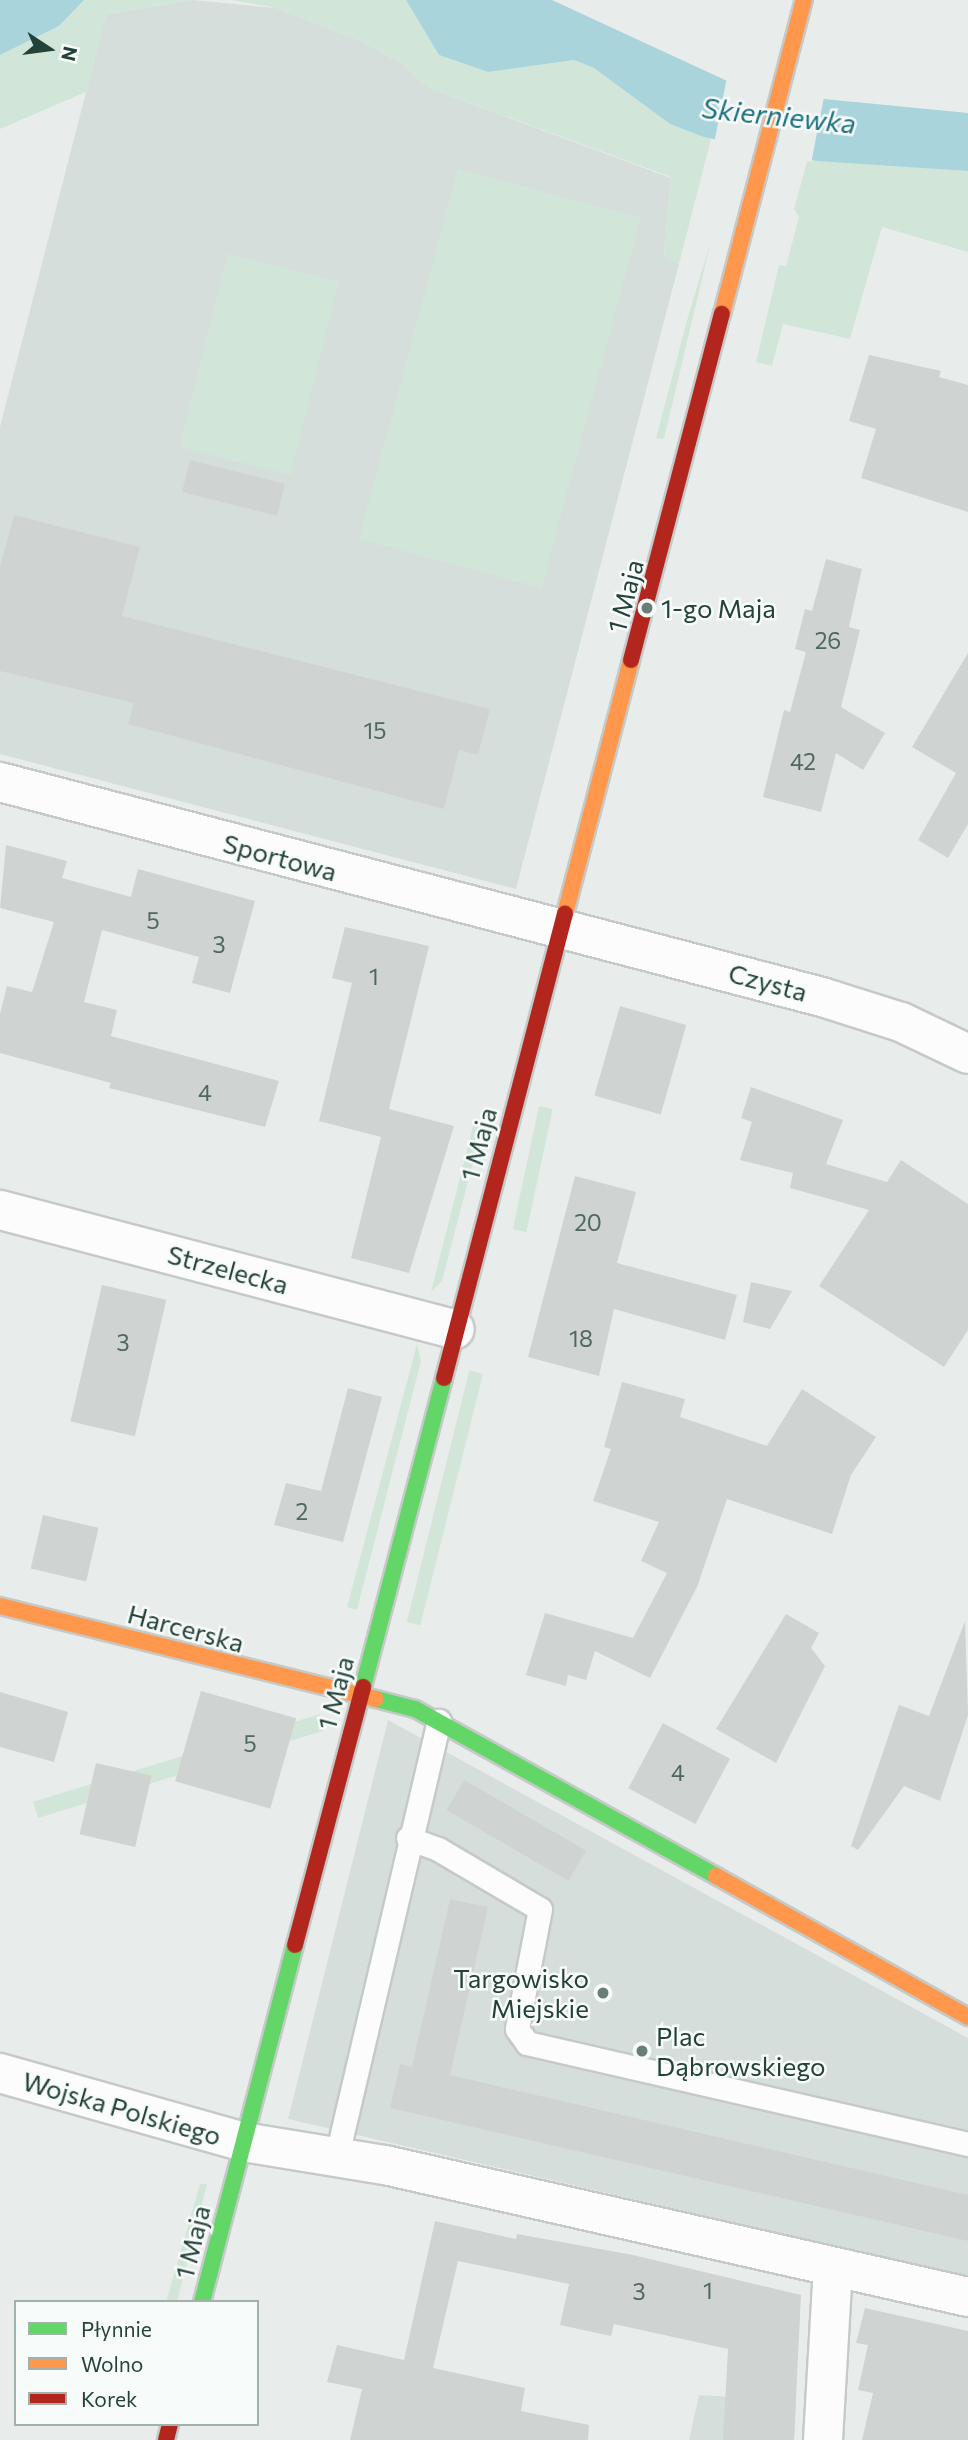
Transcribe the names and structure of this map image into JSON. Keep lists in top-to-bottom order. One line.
{"streets":{"main road":["1 Maja","Harcerska"],"street":["Sportowa","Czysta","Strzelecka","Wojska Polskiego"]},"crossings":[["1 Maja","Sportowa"],["1 Maja","Czysta"],["1 Maja","Strzelecka"],["1 Maja","Harcerska"],["1 Maja","Wojska Polskiego"],["Sportowa","Czysta"]],"water":["Skierniewka"],"places":["1-go Maja","Targowisko Miejskie","Plac Dąbrowskiego"],"house_numbers":["26","15","42","5","3","1","4","20","18","3","2","5","4","1","3"],"legend":["Płynnie","Wolno","Korek"],"north":"right"}
